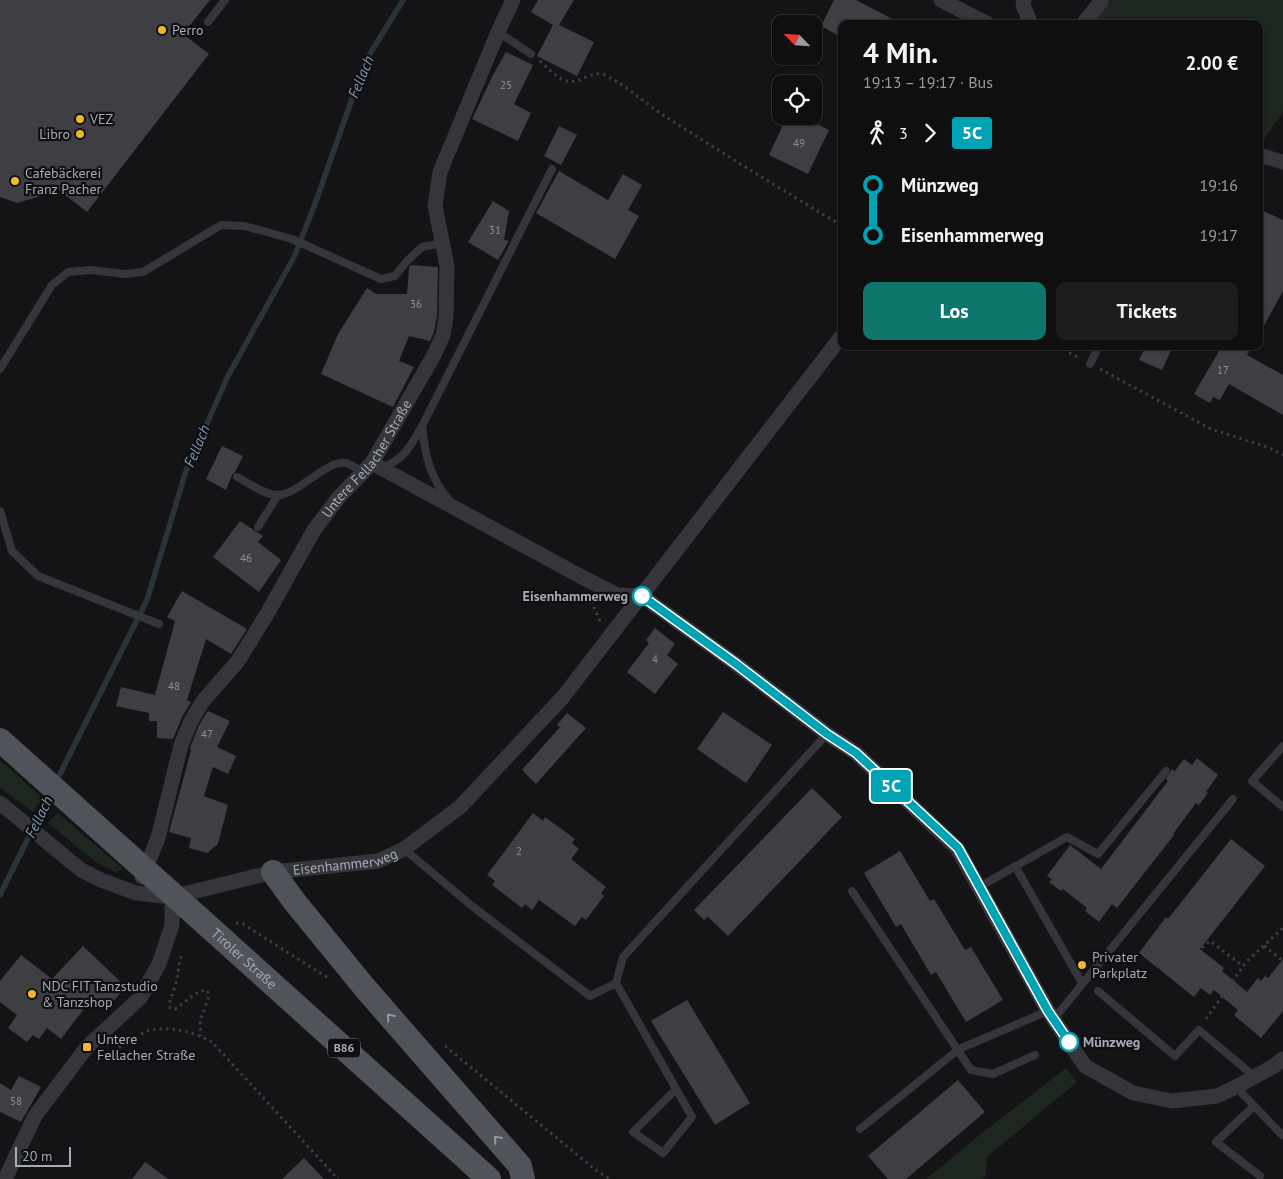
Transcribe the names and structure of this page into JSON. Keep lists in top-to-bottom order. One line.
{"streets":{"main road":["Tiroler Straße","B86"],"street":["Untere Fellacher Straße","Eisenhammerweg"]},"crossings":[["Untere Fellacher Straße","Eisenhammerweg"]],"water":["Fellach"],"places":{"other":["Perro","VEZ","Libro","Cafebäckerei Franz Pacher","Eisenhammerweg","Privater Parkplatz","NDC FIT Tanzstudio & Tanzshop","Münzweg"],"transit":["Untere Fellacher Straße"]},"lines":["bus line 5C"],"house_numbers":["25","49","31","36","17","46","4","48","47","2","58"],"scale_bar":"20 m","north":"top left","page":{"on_map":"5C","heading":["4 Min.","19:13 – 19:17 · Bus","2.00 €"],"legs":["3","5C"],"list":[{"name":"Münzweg","value":"19:16"},{"name":"Eisenhammerweg","value":"19:17"}],"buttons":["Los","Tickets"],"scale":"20 m"}}
